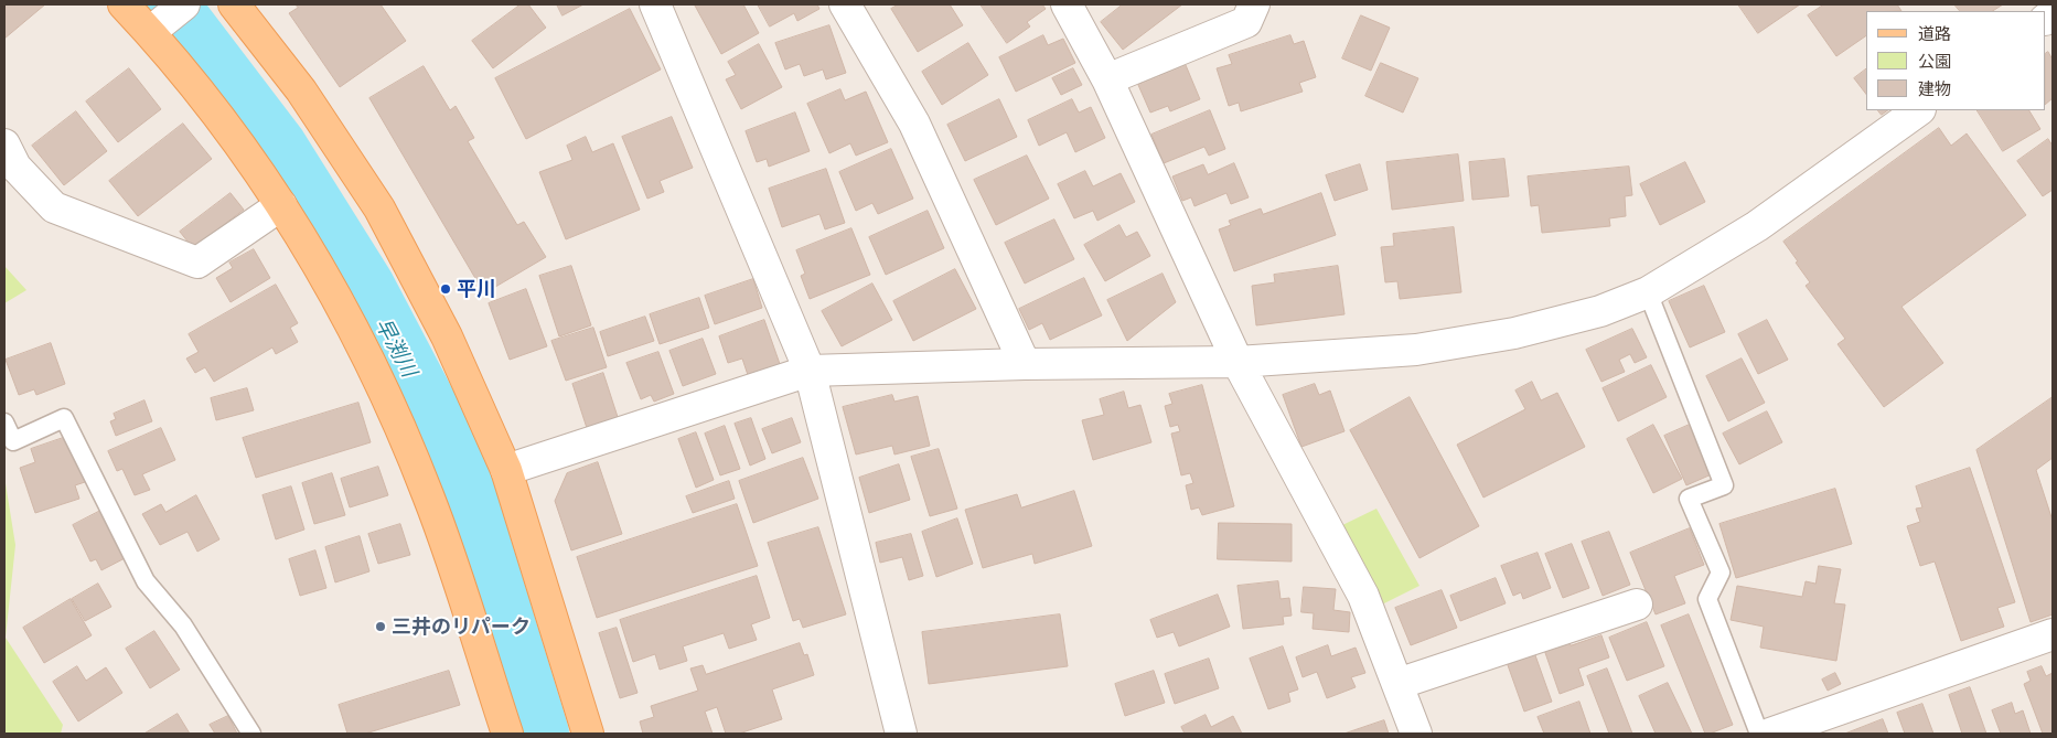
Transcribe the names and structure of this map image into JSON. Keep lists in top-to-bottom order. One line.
{"water":["早渕川"],"places":["平川","三井のリパーク"],"legend":["道路","公園","建物"]}
